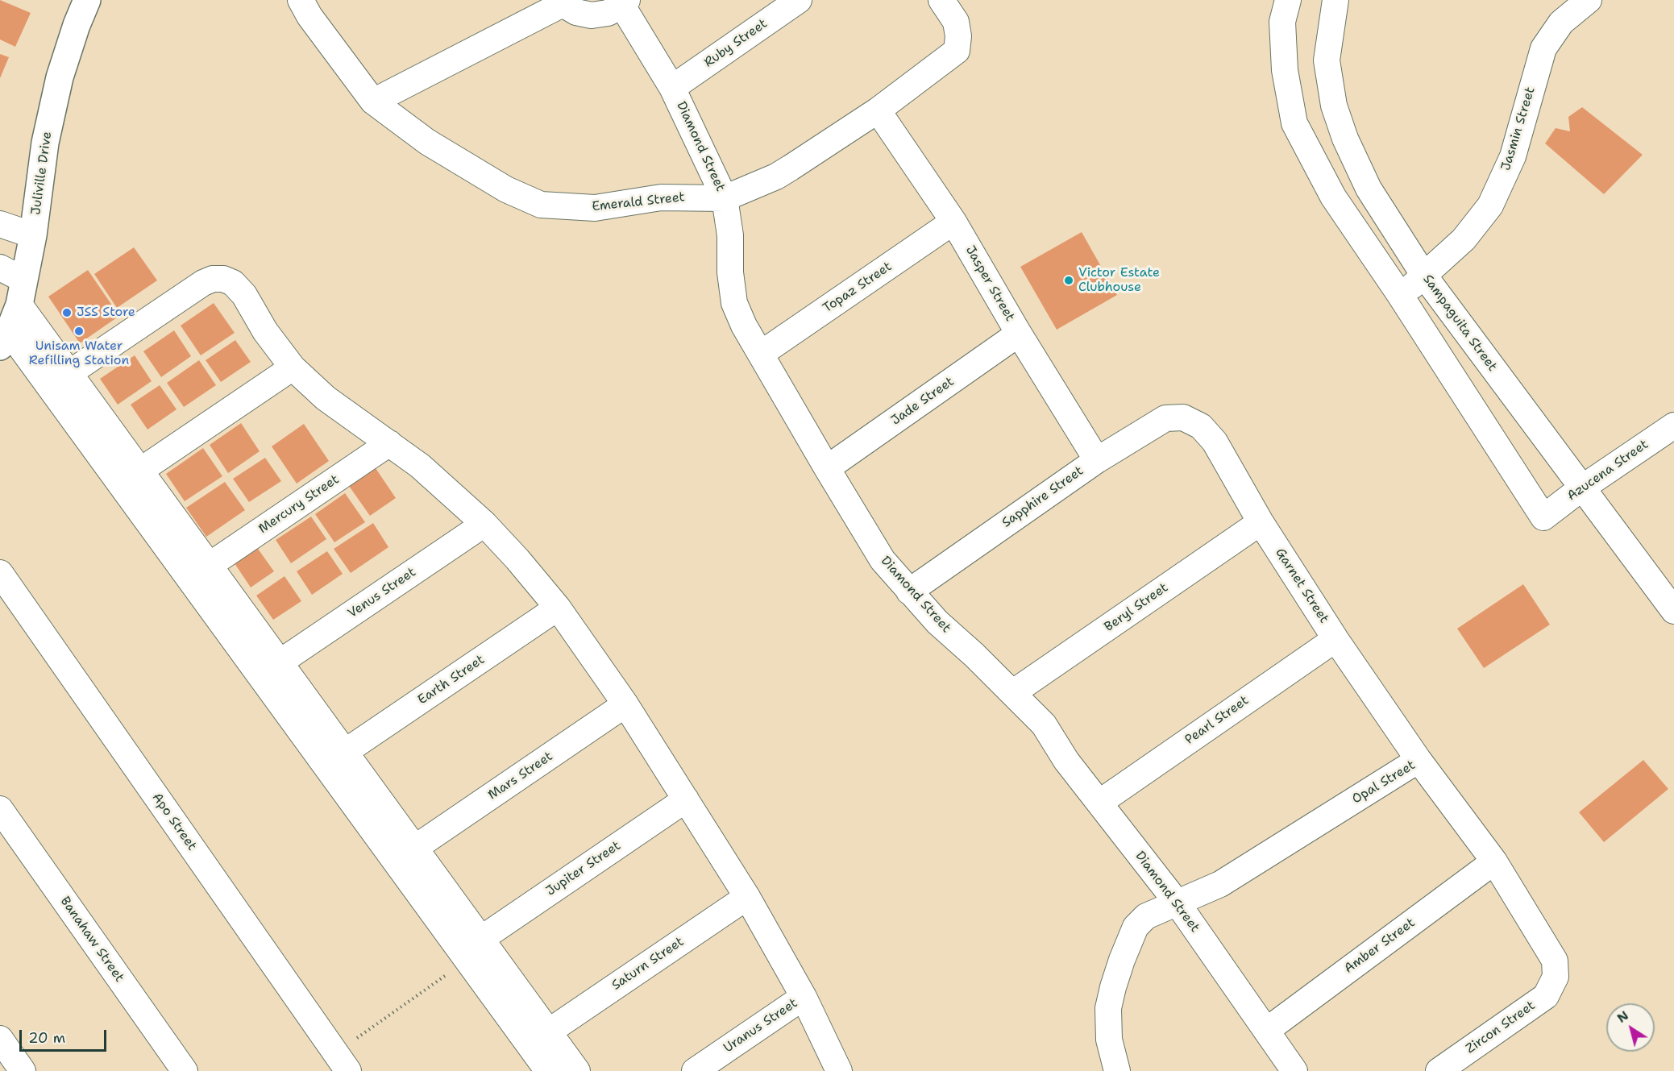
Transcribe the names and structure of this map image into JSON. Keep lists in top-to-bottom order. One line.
{"streets":{"street":["Ruby Street","Jasmin Street","Diamond Street","Juliville Drive","Emerald Street","Jasper Street","Topaz Street","Sampaguita Street","Jade Street","Azucena Street","Sapphire Street","Mercury Street","Garnet Street","Venus Street","Beryl Street","Earth Street","Pearl Street","Mars Street","Opal Street","Apo Street","Jupiter Street","Banahaw Street","Amber Street","Saturn Street","Uranus Street","Zircon Street"]},"crossings":[["Ruby Street","Diamond Street"],["Jasmin Street","Sampaguita Street"],["Jasmin Street","Azucena Street"],["Diamond Street","Emerald Street"],["Diamond Street","Topaz Street"],["Diamond Street","Jade Street"],["Diamond Street","Sapphire Street"],["Diamond Street","Beryl Street"],["Diamond Street","Pearl Street"],["Diamond Street","Opal Street"],["Diamond Street","Amber Street"],["Emerald Street","Jasper Street"],["Jasper Street","Topaz Street"],["Jasper Street","Jade Street"],["Jasper Street","Sapphire Street"],["Sampaguita Street","Azucena Street"],["Sapphire Street","Garnet Street"],["Garnet Street","Beryl Street"],["Garnet Street","Pearl Street"],["Garnet Street","Opal Street"],["Opal Street","Amber Street"],["Opal Street","Zircon Street"]],"places":["Victor Estate Clubhouse","JSS Store","Unisam Water Refilling Station"],"scale_bar":"20 m","north":"top left"}
